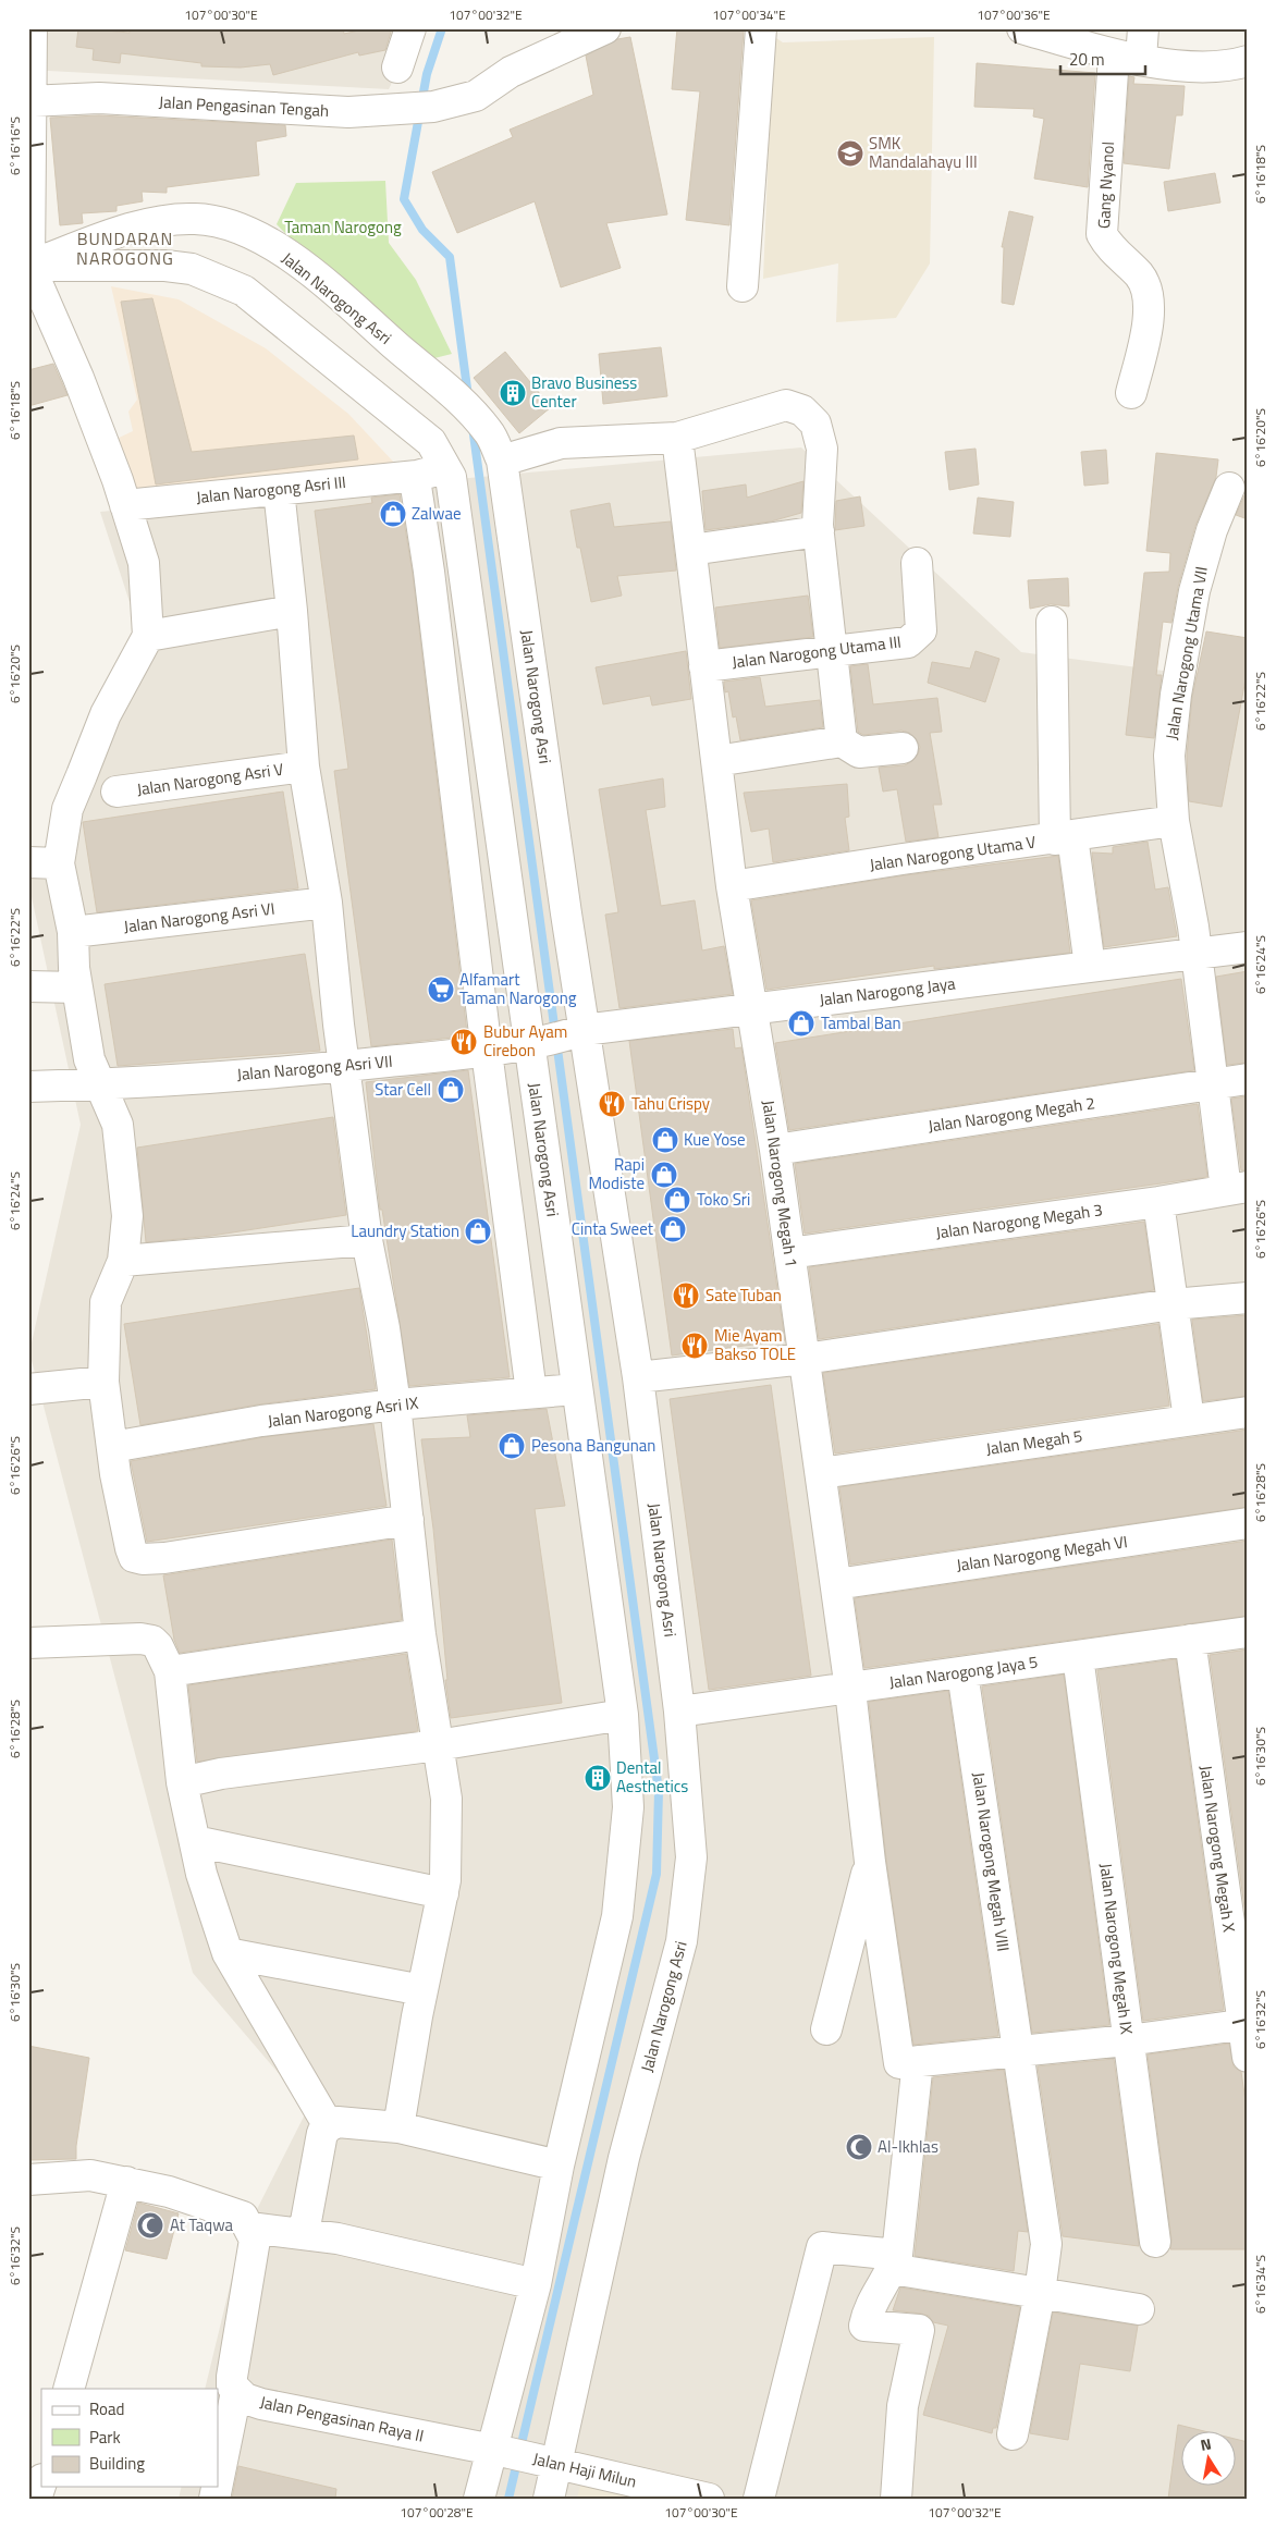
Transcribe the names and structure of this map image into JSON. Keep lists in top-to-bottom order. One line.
{"streets":{"street":["Jalan Pengasinan Tengah","Gang Nyanol","Jalan Narogong Asri","Jalan Narogong Asri III","Jalan Narogong Utama III","Jalan Narogong Utama VII","Jalan Narogong Asri V","Jalan Narogong Utama V","Jalan Narogong Asri VI","Jalan Narogong Jaya","Jalan Narogong Asri VII","Jalan Narogong Megah 2","Jalan Narogong Megah 1","Jalan Narogong Megah 3","Jalan Narogong Asri IX","Jalan Megah 5","Jalan Narogong Megah VI","Jalan Narogong Jaya 5","Jalan Narogong Megah X","Jalan Narogong Megah VIII","Jalan Narogong Megah IX","Jalan Pengasinan Raya II","Jalan Haji Milun"]},"crossings":[["Jalan Narogong Asri","Jalan Narogong Asri III"],["Jalan Narogong Asri","Jalan Narogong Jaya"],["Jalan Narogong Asri","Jalan Narogong Asri VII"],["Jalan Narogong Asri","Jalan Narogong Asri IX"],["Jalan Narogong Asri","Jalan Narogong Jaya 5"],["Jalan Narogong Asri","Jalan Pengasinan Raya II"],["Jalan Narogong Asri","Jalan Haji Milun"],["Jalan Narogong Utama III","Jalan Narogong Megah 1"],["Jalan Narogong Utama VII","Jalan Narogong Utama V"],["Jalan Narogong Utama VII","Jalan Narogong Jaya"],["Jalan Narogong Utama VII","Jalan Narogong Megah 2"],["Jalan Narogong Utama VII","Jalan Narogong Megah 3"],["Jalan Narogong Utama V","Jalan Narogong Megah 1"],["Jalan Narogong Jaya","Jalan Narogong Asri VII"],["Jalan Narogong Jaya","Jalan Narogong Megah 1"],["Jalan Narogong Megah 2","Jalan Narogong Megah 1"],["Jalan Narogong Megah 1","Jalan Narogong Megah 3"],["Jalan Narogong Megah 1","Jalan Megah 5"],["Jalan Narogong Megah 1","Jalan Narogong Megah VI"],["Jalan Narogong Megah 1","Jalan Narogong Jaya 5"],["Jalan Narogong Jaya 5","Jalan Narogong Megah X"],["Jalan Narogong Jaya 5","Jalan Narogong Megah VIII"],["Jalan Narogong Jaya 5","Jalan Narogong Megah IX"],["Jalan Pengasinan Raya II","Jalan Haji Milun"]],"districts":["BUNDARAN NAROGONG"],"parks":["Taman Narogong"],"places":{"school or university":["SMK Mandalahayu III"],"building":["Bravo Business Center","Dental Aesthetics"],"shop":["Zalwae","Tambal Ban","Star Cell","Kue Yose","Rapi Modiste","Toko Sri","Cinta Sweet","Laundry Station","Pesona Bangunan"],"supermarket":["Alfamart Taman Narogong"],"restaurant":["Bubur Ayam Cirebon","Tahu Crispy","Sate Tuban","Mie Ayam Bakso TOLE"],"mosque":["Al-Ikhlas","At Taqwa"]},"legend":["Road","Park","Building"],"scale_bar":"20 m","north":"top","coordinates":["107°00'30\"E","107°00'32\"E","107°00'34\"E","107°00'36\"E","6°16'16\"S","6°16'18\"S","6°16'20\"S","6°16'22\"S","6°16'24\"S","6°16'26\"S","6°16'28\"S","6°16'30\"S","6°16'32\"S","6°16'34\"S","107°00'28\"E"]}
